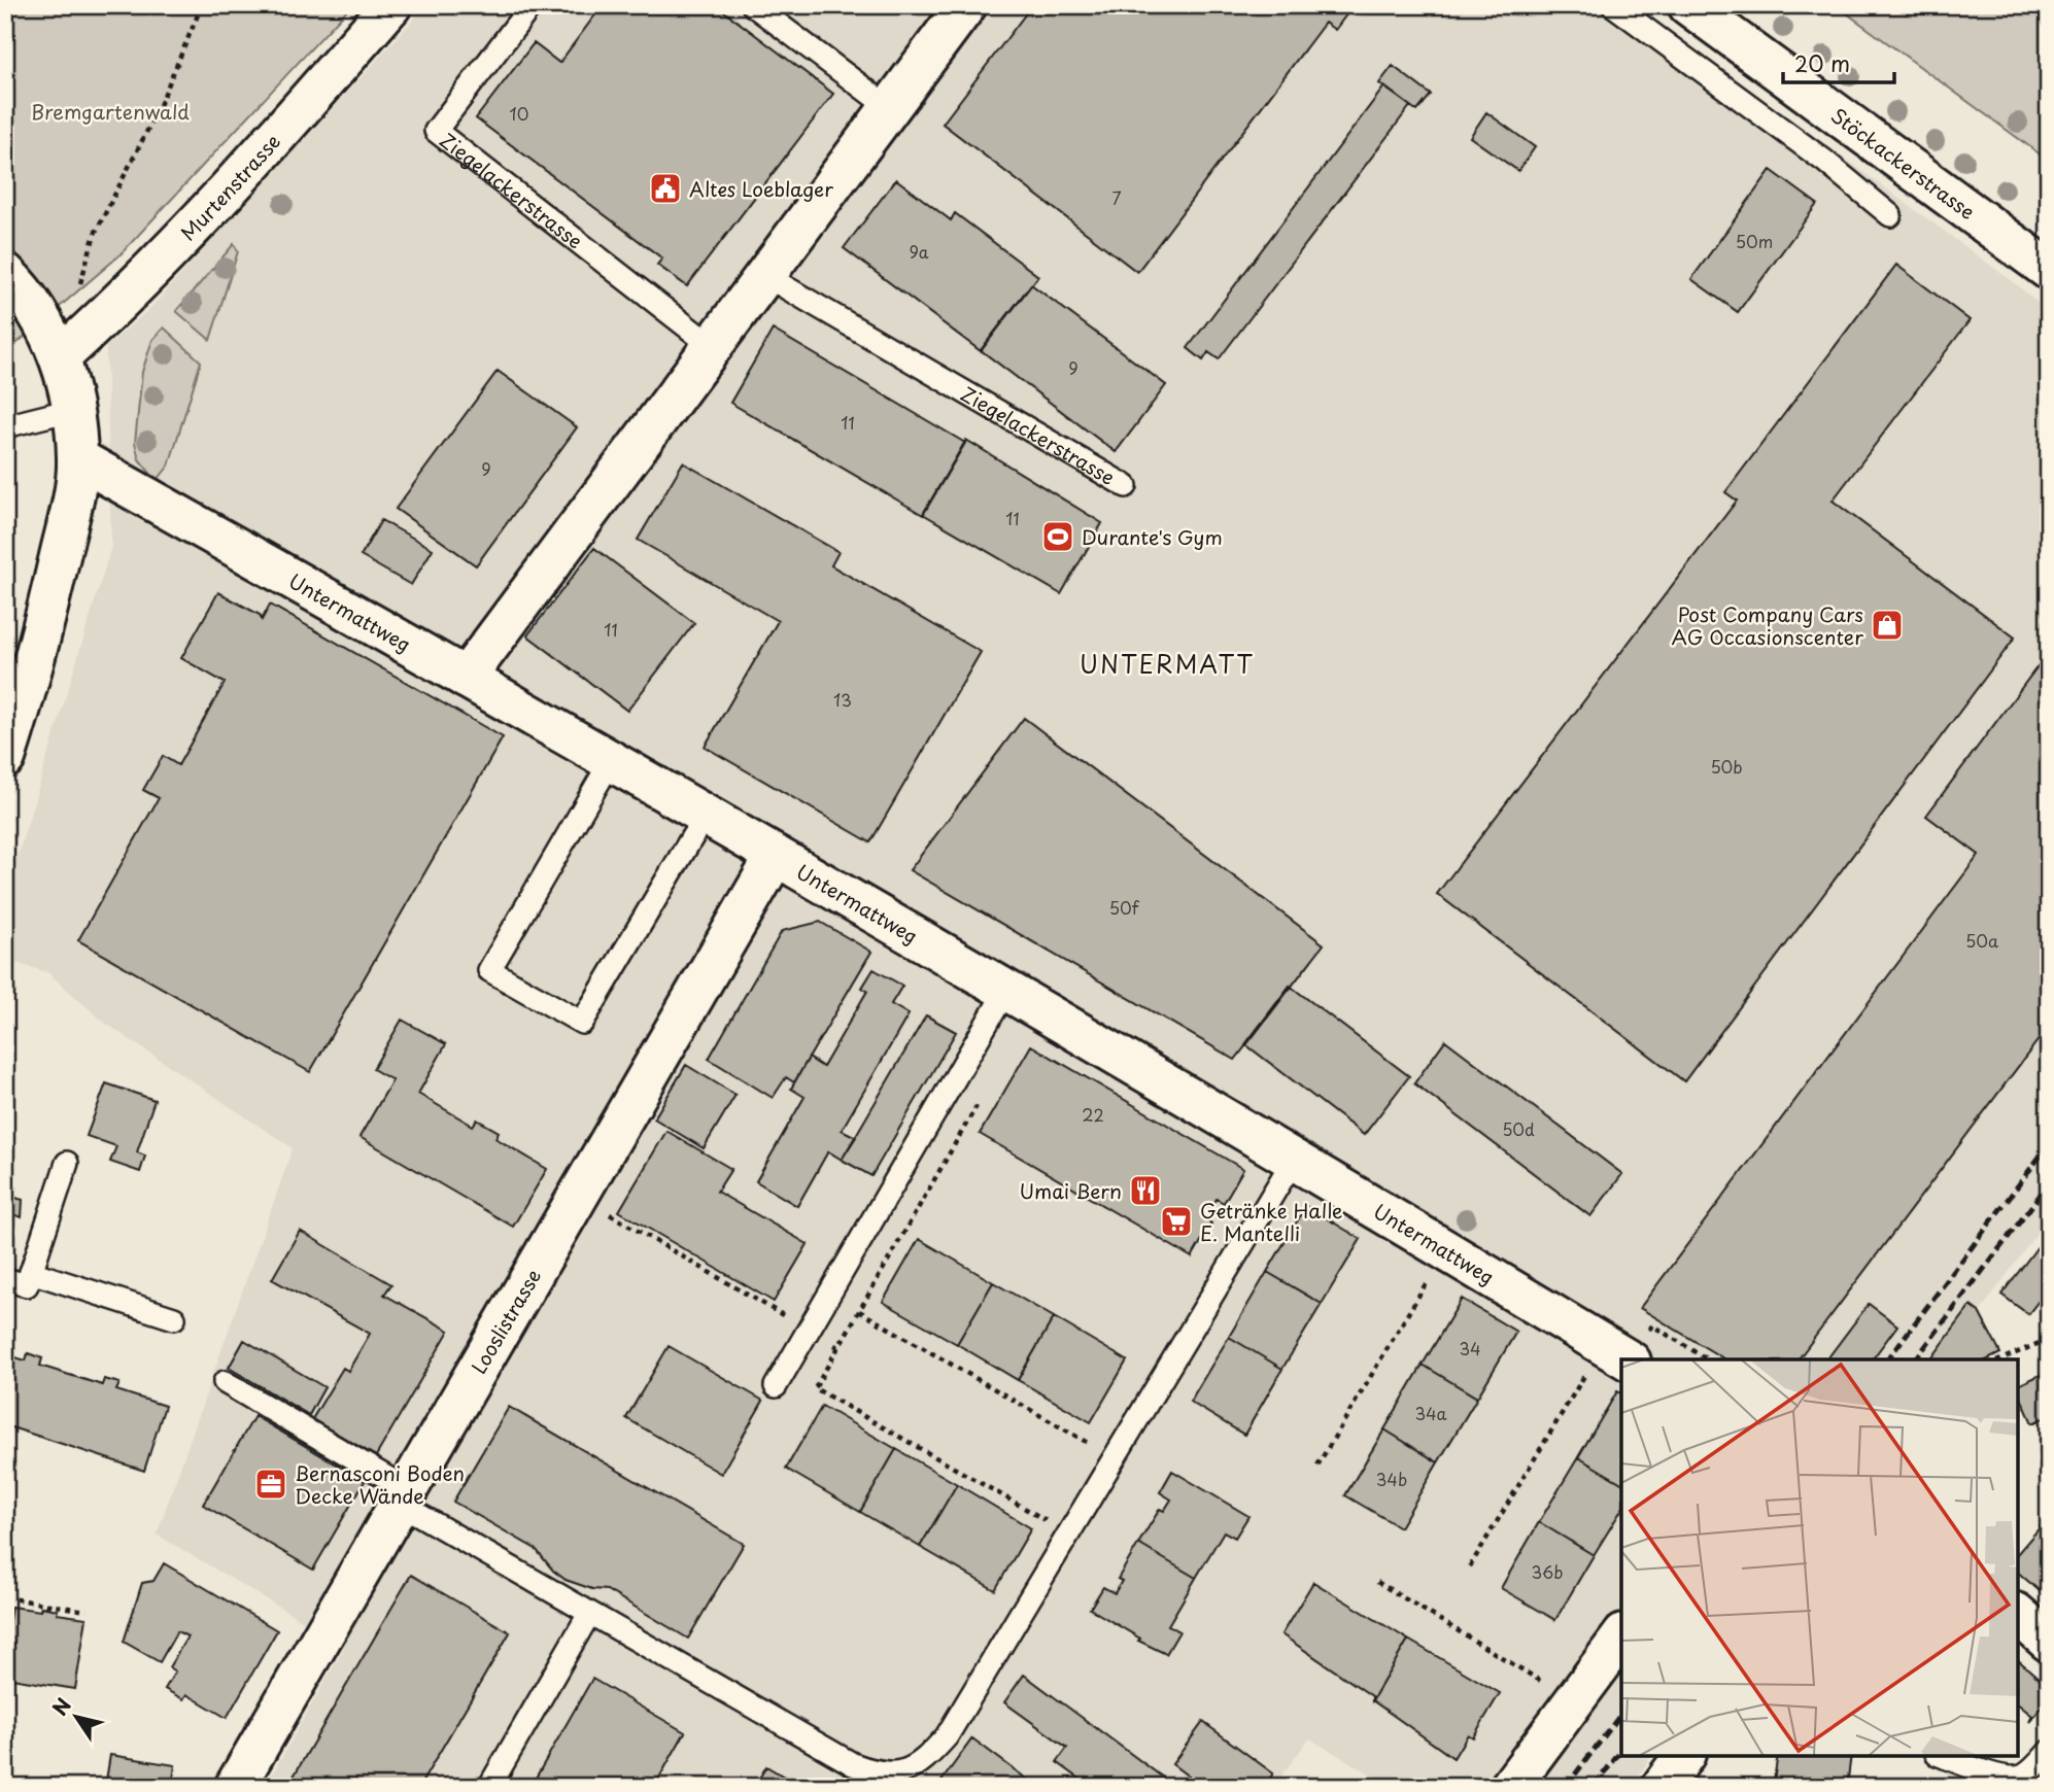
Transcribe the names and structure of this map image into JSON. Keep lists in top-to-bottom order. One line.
{"streets":{"street":["Stöckackerstrasse","Murtenstrasse","Untermattweg","Looslistrasse"],"lane":["Ziegelackerstrasse"]},"crossings":[["Untermattweg","Looslistrasse"]],"districts":["UNTERMATT"],"parks":["Bremgartenwald"],"places":{"public building":["Altes Loeblager"],"sports":["Durante's Gym"],"shop":["Post Company Cars AG Occasionscenter"],"restaurant":["Umai Bern"],"supermarket":["Getränke Halle E. Mantelli"],"office":["Bernasconi Boden Decke Wände"]},"house_numbers":["10","7","50m","9a","9","11","9","11","11","13","50b","50f","50a","22","50d","34","34a","34b","36b"],"scale_bar":"20 m","north":"top left"}
